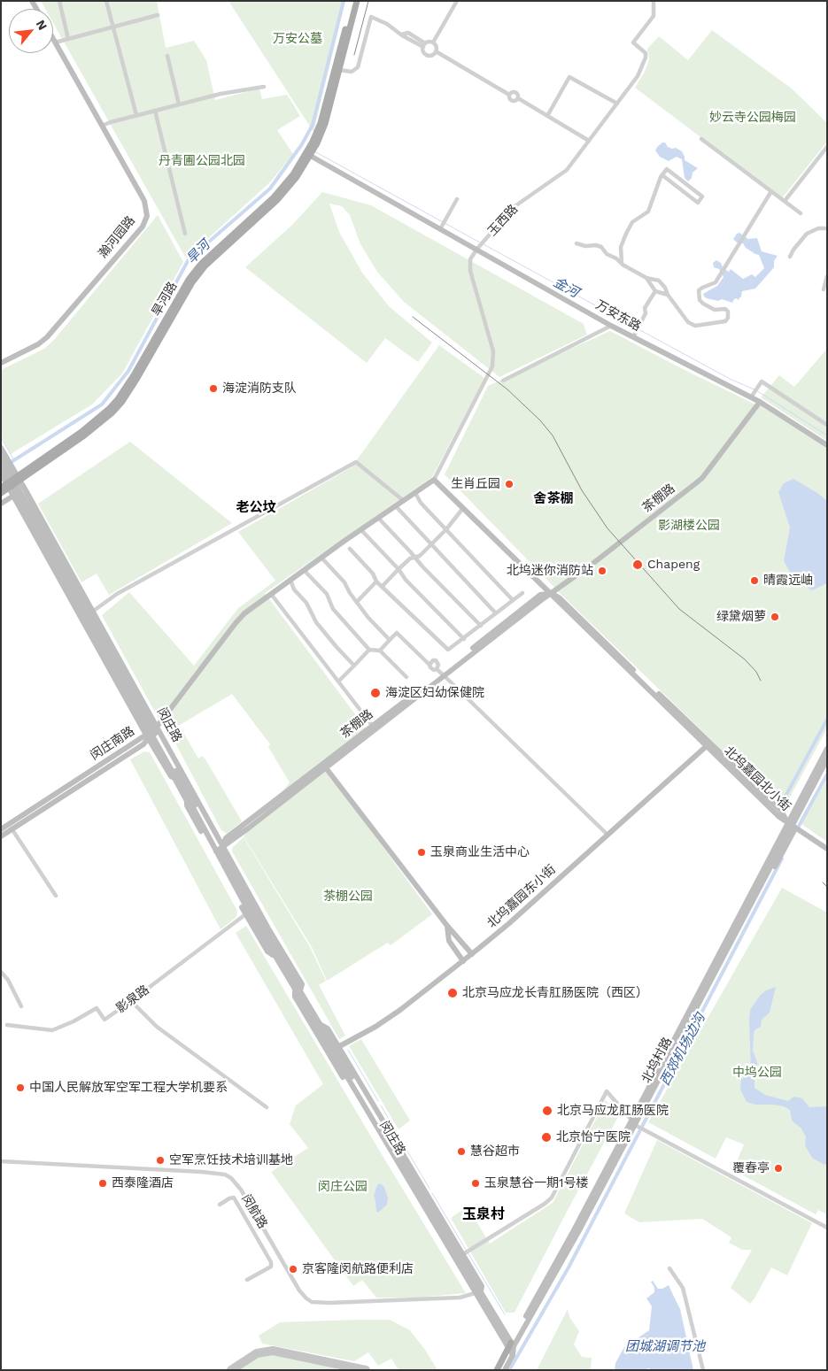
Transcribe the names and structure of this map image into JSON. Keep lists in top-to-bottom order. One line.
{"streets":{"main road":["旱河路"],"street":["玉西路","瀚河园路","万安东路","茶棚路","闵庄路","闵庄南路","北坞嘉园北小街","北坞嘉园东小街","影泉路","北坞村路","闵航路"]},"crossings":[["玉西路","万安东路"],["玉西路","北坞嘉园北小街"],["旱河路","万安东路"],["旱河路","闵庄路"],["万安东路","茶棚路"],["茶棚路","闵庄路"],["茶棚路","北坞嘉园北小街"],["闵庄路","闵庄南路"],["闵庄路","北坞嘉园东小街"],["闵庄路","影泉路"],["闵庄路","北坞村路"],["闵庄路","闵航路"],["北坞嘉园北小街","北坞嘉园东小街"],["北坞嘉园北小街","北坞村路"]],"districts":["舍茶棚","老公坟","玉泉村"],"water":["旱河","金河","西郊机场边沟","团城湖调节池"],"parks":["万安公墓","妙云寺公园梅园","丹青圃公园北园","影湖楼公园","茶棚公园","中坞公园","闵庄公园"],"places":["海淀消防支队","生肖丘园","Chapeng","北坞迷你消防站","晴霞远岫","绿黛烟萝","海淀区妇幼保健院","玉泉商业生活中心","北京马应龙长青肛肠医院（西区）","中国人民解放军空军工程大学机要系","北京马应龙肛肠医院","北京怡宁医院","慧谷超市","空军烹饪技术培训基地","覆春亭","西泰隆酒店","玉泉慧谷一期1号楼","京客隆闵航路便利店"],"north":"top right"}
